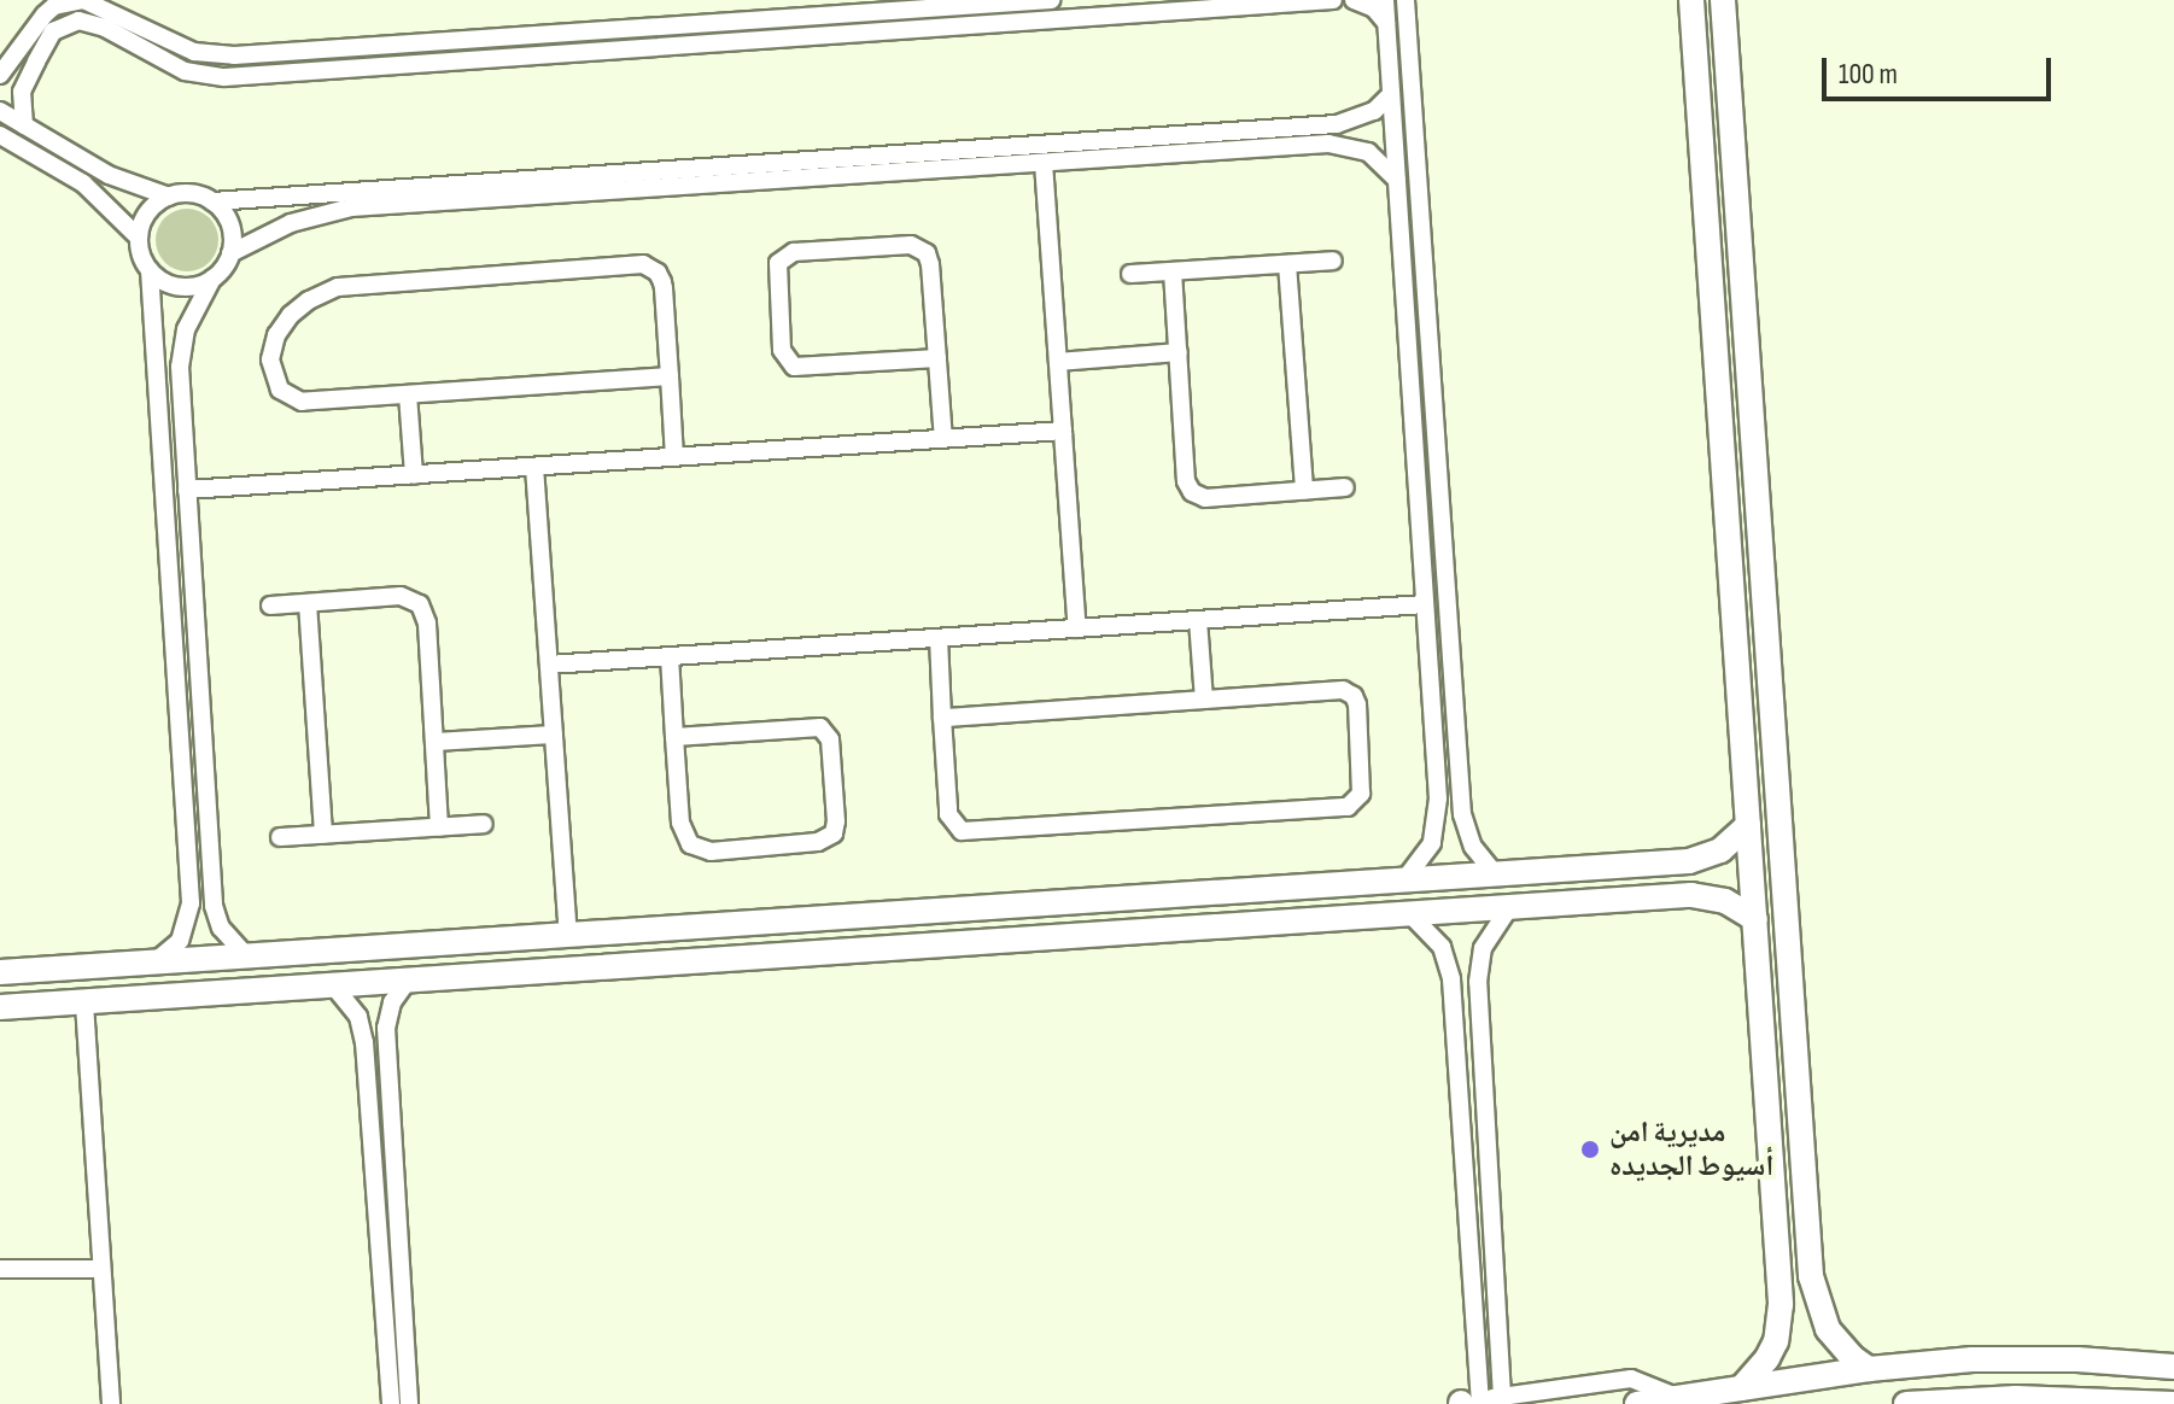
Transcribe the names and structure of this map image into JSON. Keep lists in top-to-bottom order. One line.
{"places":["مديرية امن أسيوط الجديده"],"scale_bar":"100 m"}
